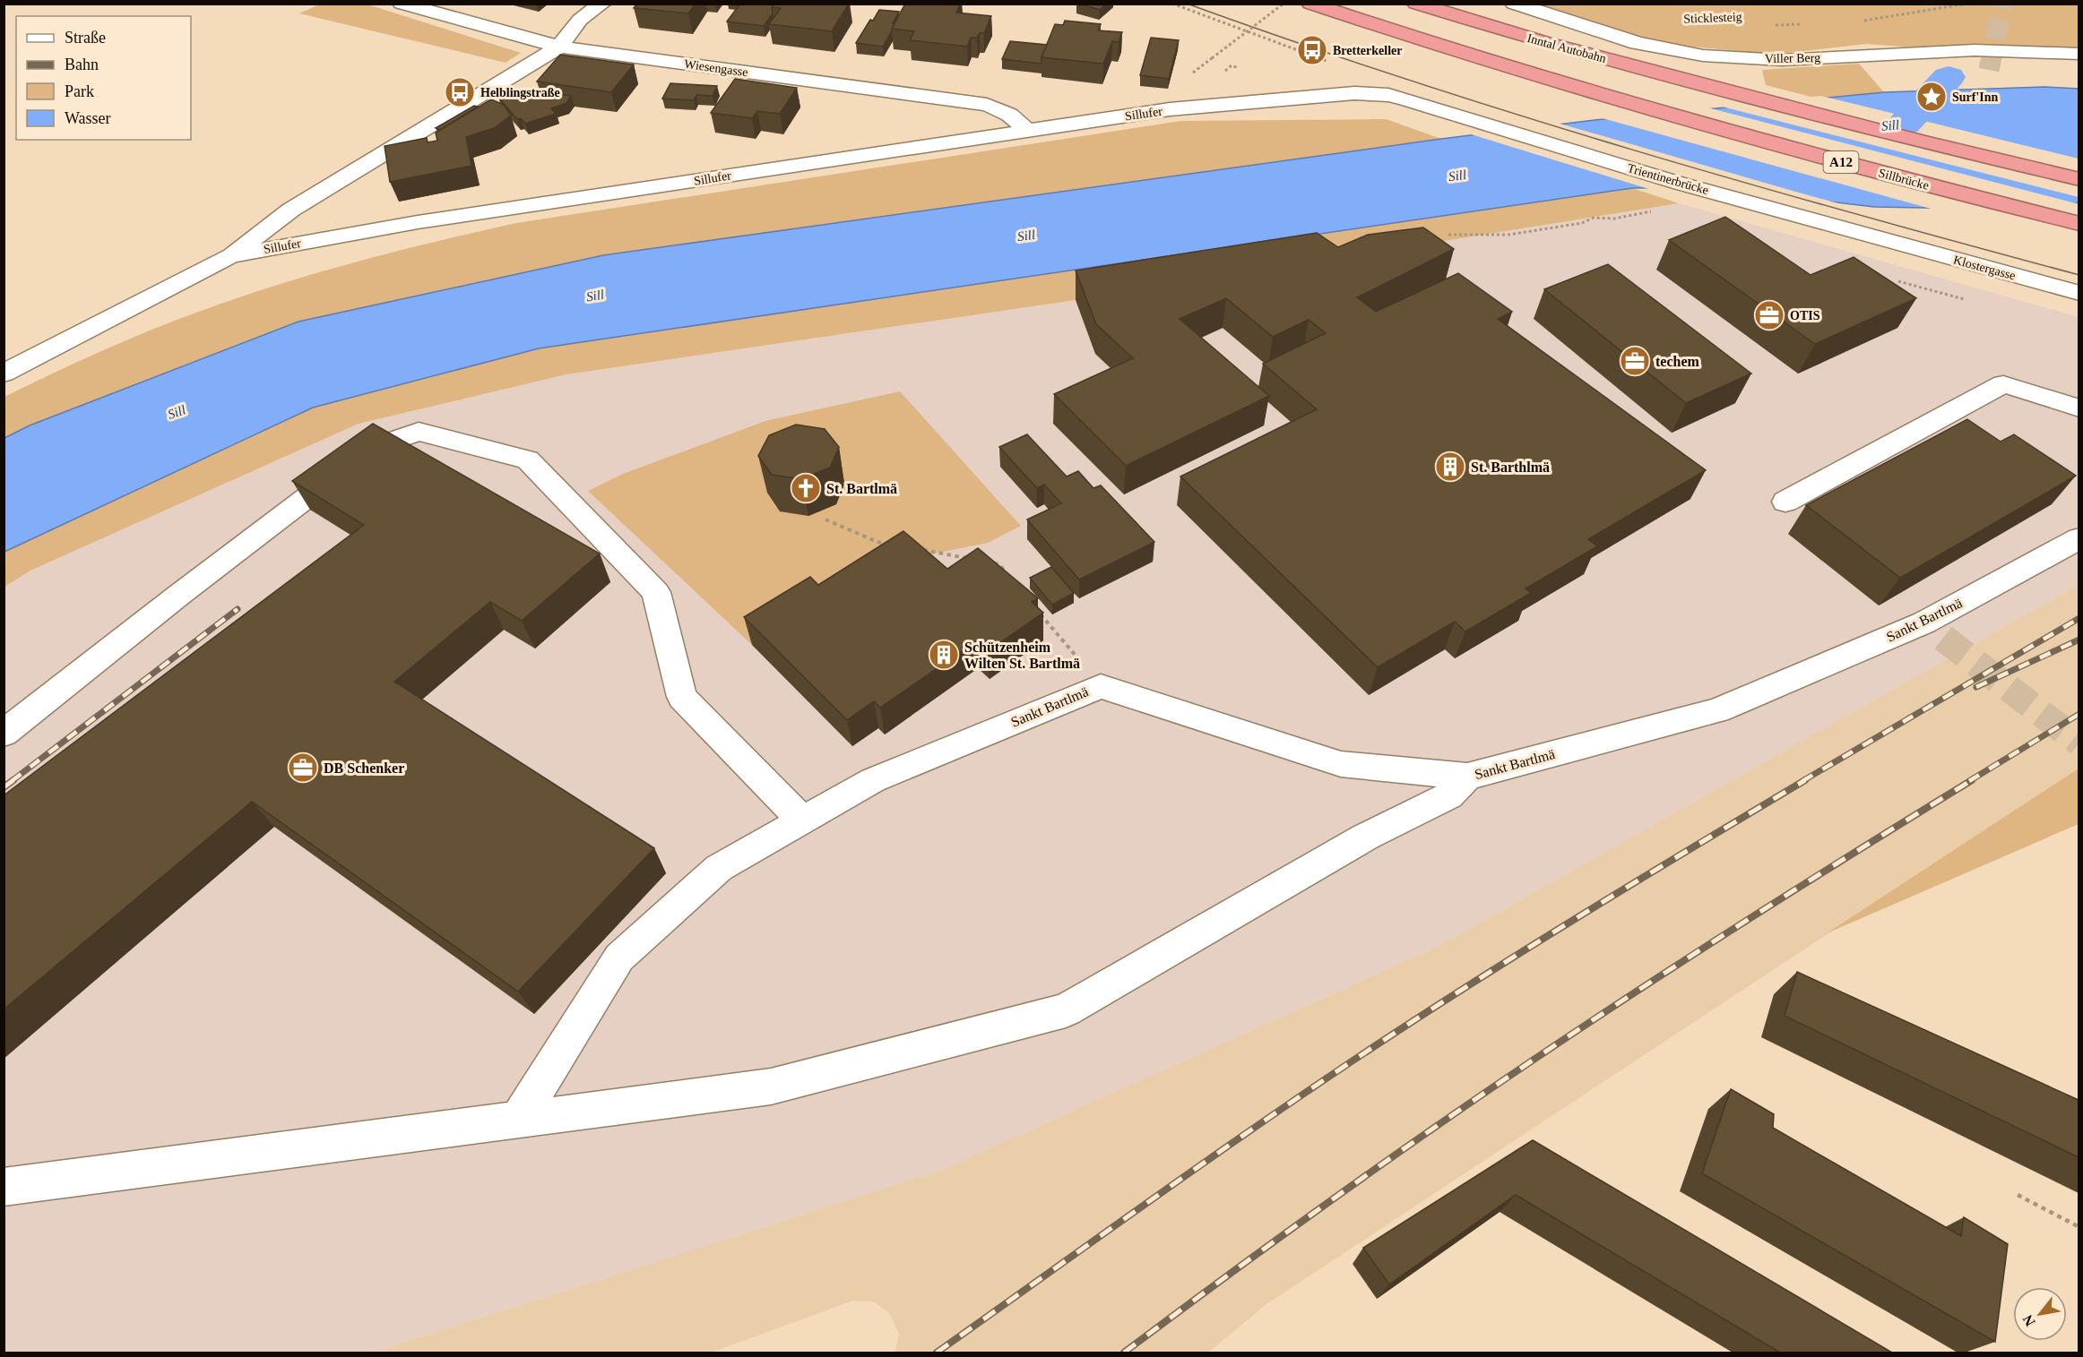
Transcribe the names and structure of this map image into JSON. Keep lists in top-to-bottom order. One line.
{"streets":{"highway":["Inntal Autobahn","A12","Sillbrücke"],"street":["Viller Berg","Wiesengasse","Sillufer","Trientinerbrücke","Klostergasse","Sankt Bartlmä"]},"crossings":[["Wiesengasse","Sillufer"],["Sillufer","Trientinerbrücke"],["Trientinerbrücke","Klostergasse"]],"water":["Sill"],"places":{"bus stop":["Bretterkeller","Helblingstraße"],"place":["Surf'Inn"],"office":["OTIS","techem","DB Schenker"],"building":["St. Barthlmä","Schützenheim Wilten St. Bartlmä"],"church":["St. Bartlmä"]},"legend":["Straße","Bahn","Park","Wasser"],"north":"bottom left"}
